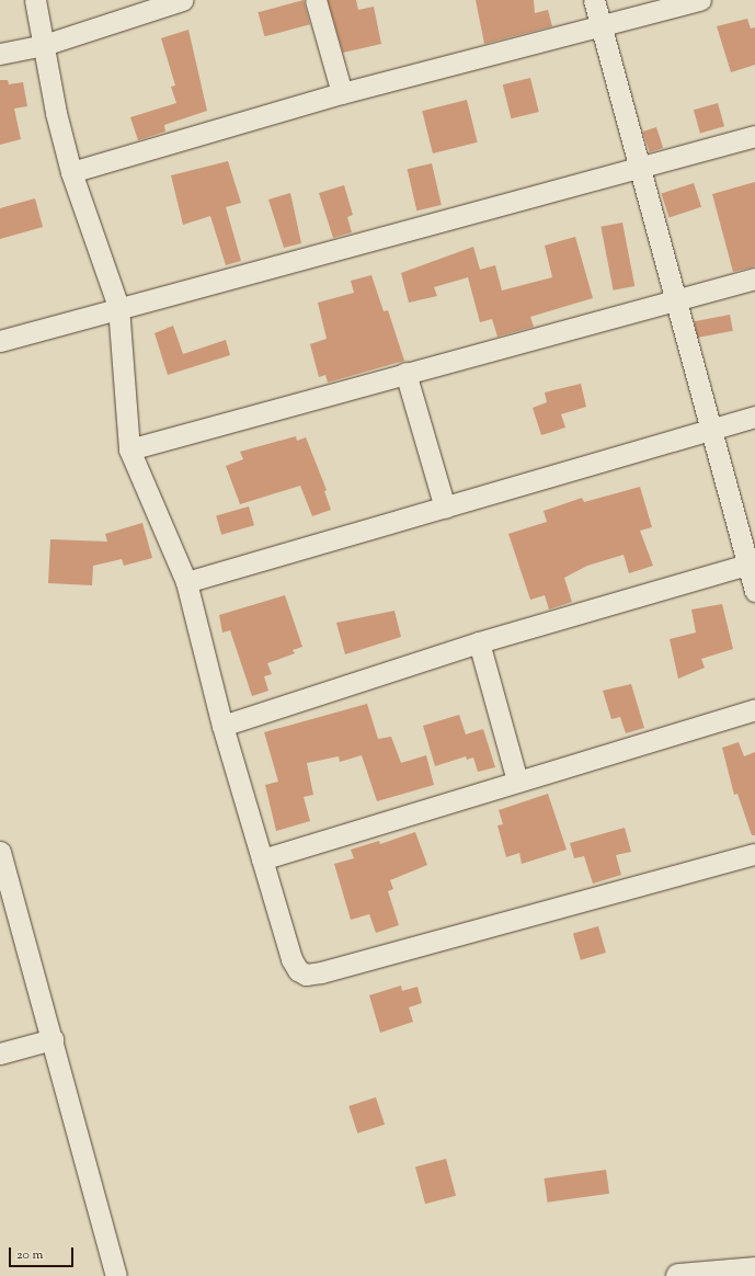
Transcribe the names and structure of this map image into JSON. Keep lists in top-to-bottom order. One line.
{"scale_bar":"20 m"}
